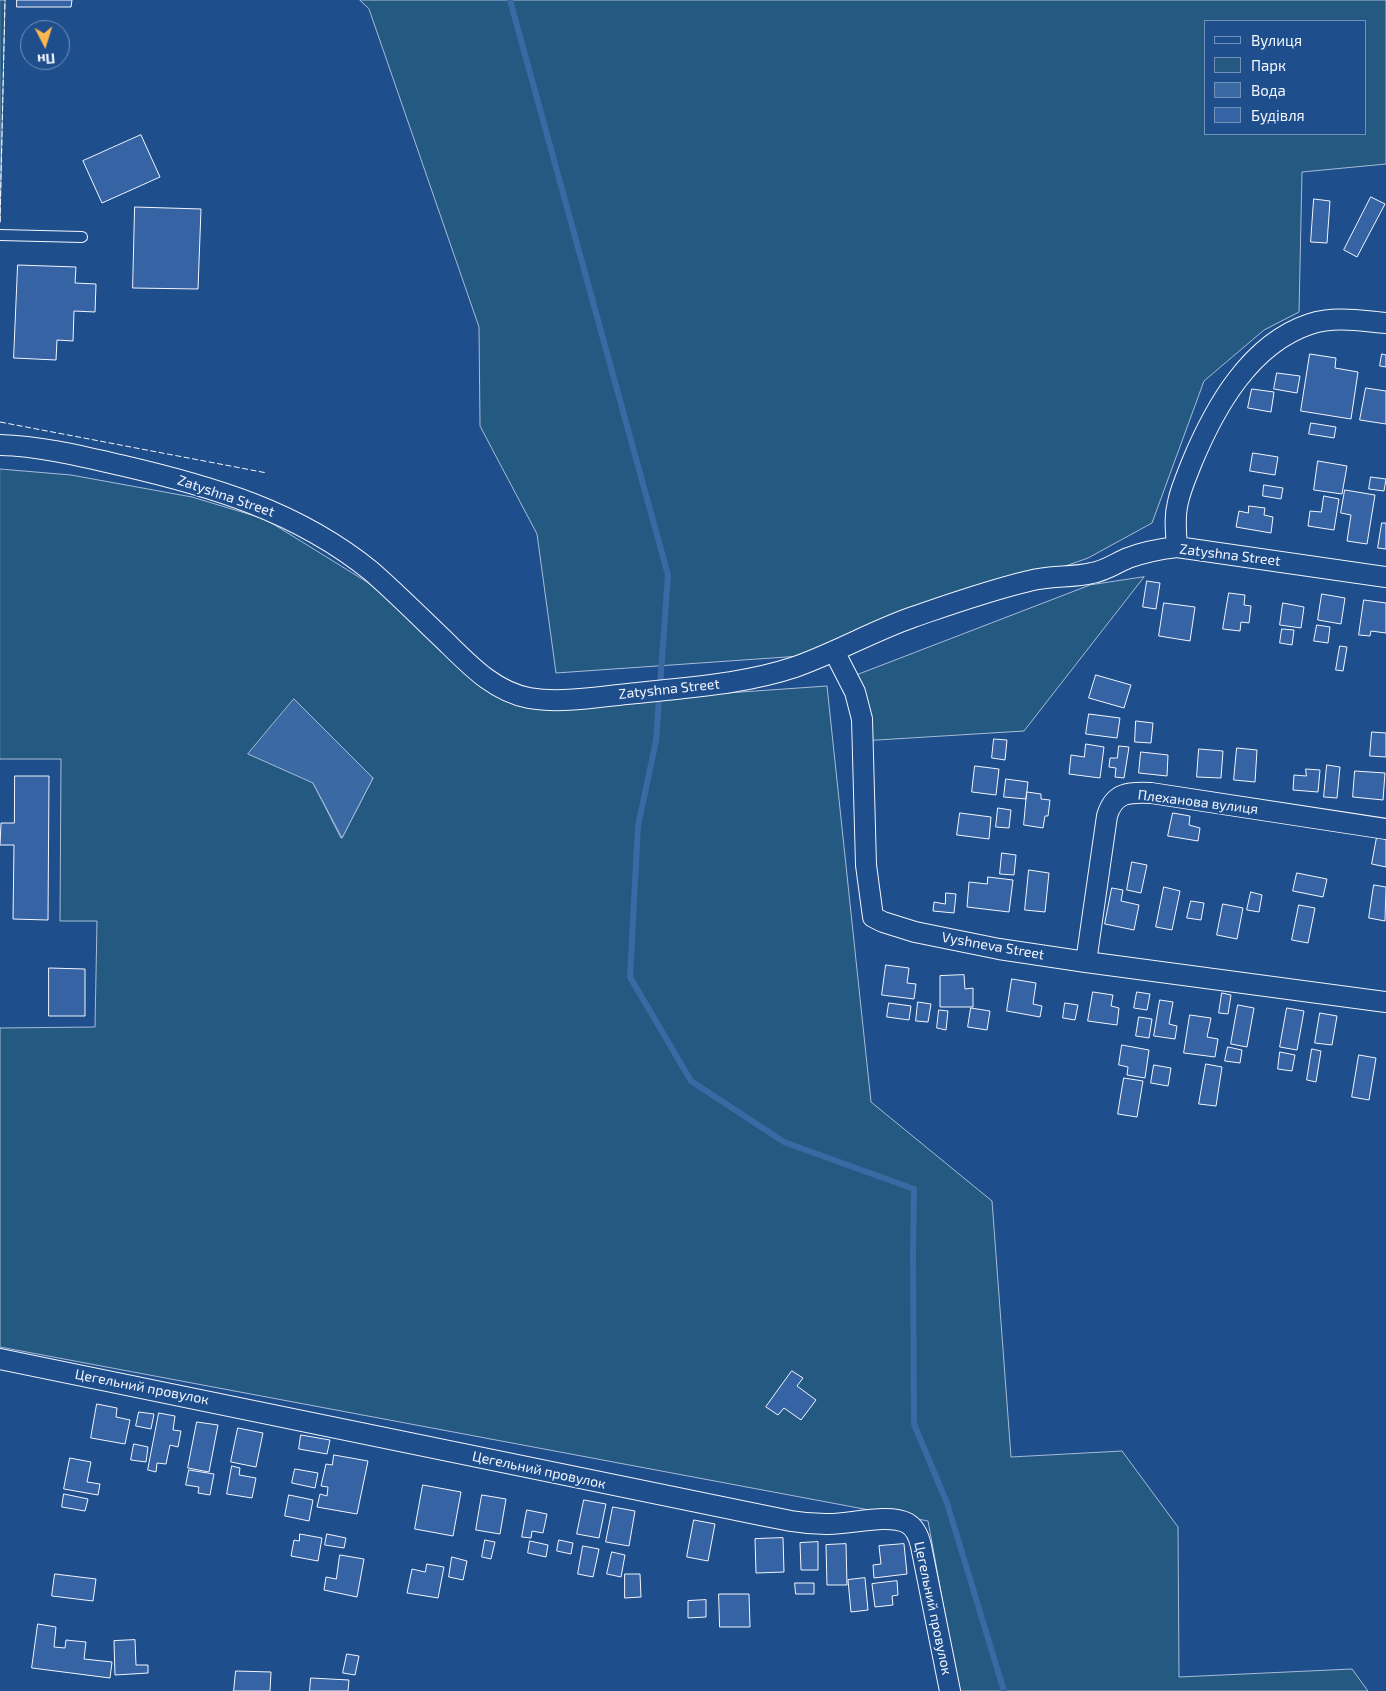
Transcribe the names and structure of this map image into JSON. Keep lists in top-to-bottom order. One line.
{"streets":{"street":["Zatyshna Street","Плеханова вулиця","Vyshneva Street","Цегельний провулок"]},"crossings":[["Zatyshna Street","Vyshneva Street"],["Плеханова вулиця","Vyshneva Street"]],"legend":["Вулиця","Парк","Вода","Будівля"],"north":"bottom"}
